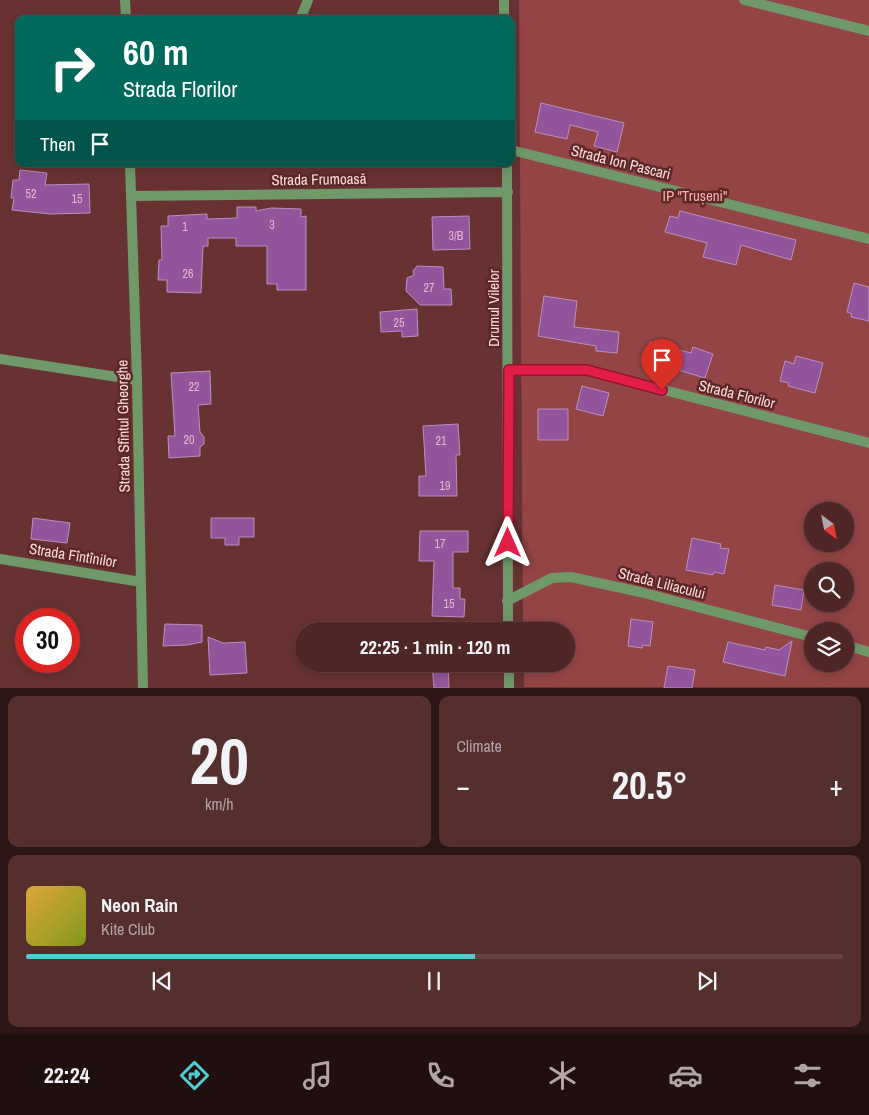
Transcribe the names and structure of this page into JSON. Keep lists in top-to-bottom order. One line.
{"streets":{"street":["Strada Ion Pascari","Strada Frumoasă","Drumul Vilelor","Strada Florilor","Strada Sfîntul Gheorghe","Strada Fîntînilor","Strada Liliacului"]},"crossings":[["Strada Frumoasă","Drumul Vilelor"],["Strada Frumoasă","Strada Sfîntul Gheorghe"],["Drumul Vilelor","Strada Florilor"],["Drumul Vilelor","Strada Liliacului"],["Strada Sfîntul Gheorghe","Strada Fîntînilor"]],"parks":["IP \"Trușeni\""],"house_numbers":["52","15","3","1","3/B","26","27","25","22","20","21","19","17","15"],"north":"bottom right","page":{"turn":["60 m","Strada Florilor"],"then":"Then","limit":"30","trip":"22:25 · 1 min · 120 m","tile":[["20","km/h"],"Climate"],"heat":["−","20.5°","+"],"song":["Neon Rain","Kite Club"],"tabs":"22:24"}}
